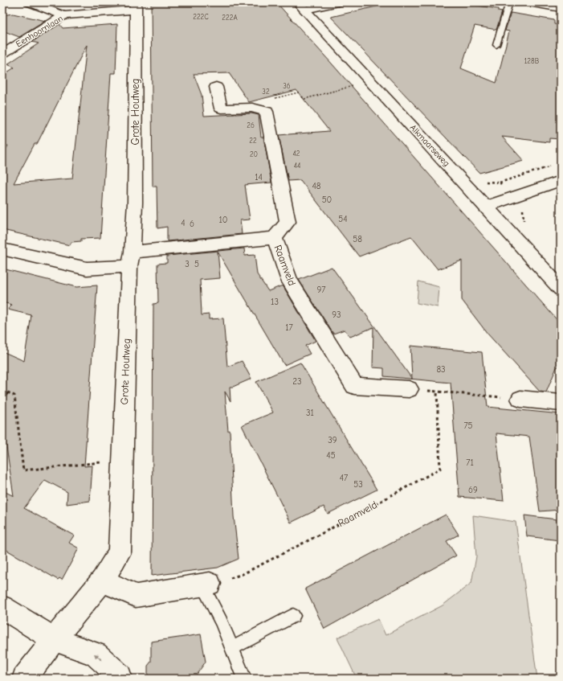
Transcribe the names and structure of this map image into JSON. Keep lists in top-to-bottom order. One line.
{"streets":{"street":["Eenhoornlaan","Grote Houtweg","Alkmaarseweg","Raamveld"]},"crossings":[["Eenhoornlaan","Grote Houtweg"],["Grote Houtweg","Raamveld"]],"house_numbers":["222C","222A","128B","36","32","26","22","42","20","44","14","48","50","54","10","4","6","58","3","5","97","13","93","17","83","23","31","75","39","45","71","47","53","69"]}
